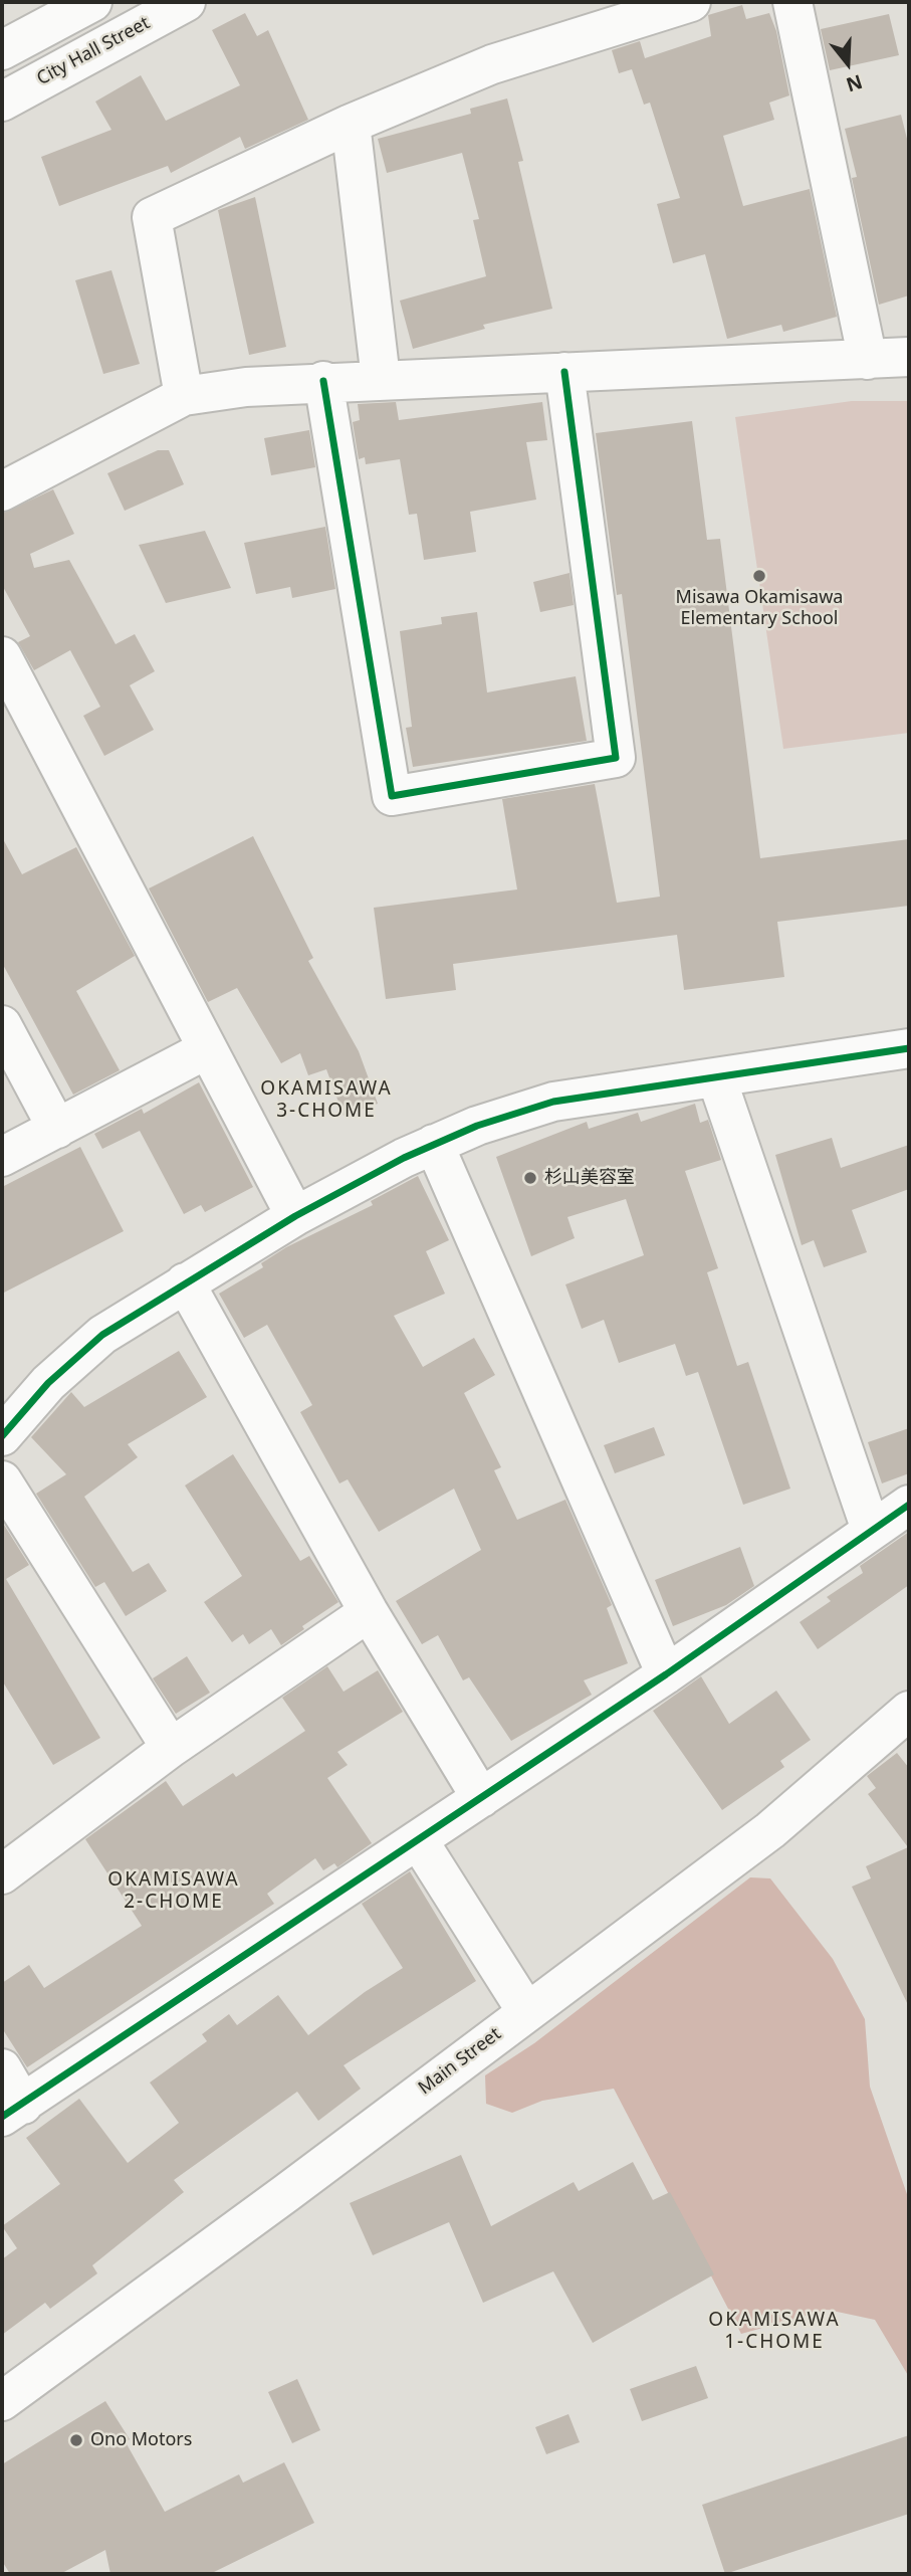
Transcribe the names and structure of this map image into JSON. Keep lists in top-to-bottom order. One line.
{"streets":{"street":["City Hall Street","Main Street"]},"districts":["OKAMISAWA 3-CHOME","OKAMISAWA 2-CHOME","OKAMISAWA 1-CHOME"],"places":["Misawa Okamisawa Elementary School","杉山美容室","Ono Motors"],"north":"bottom"}
